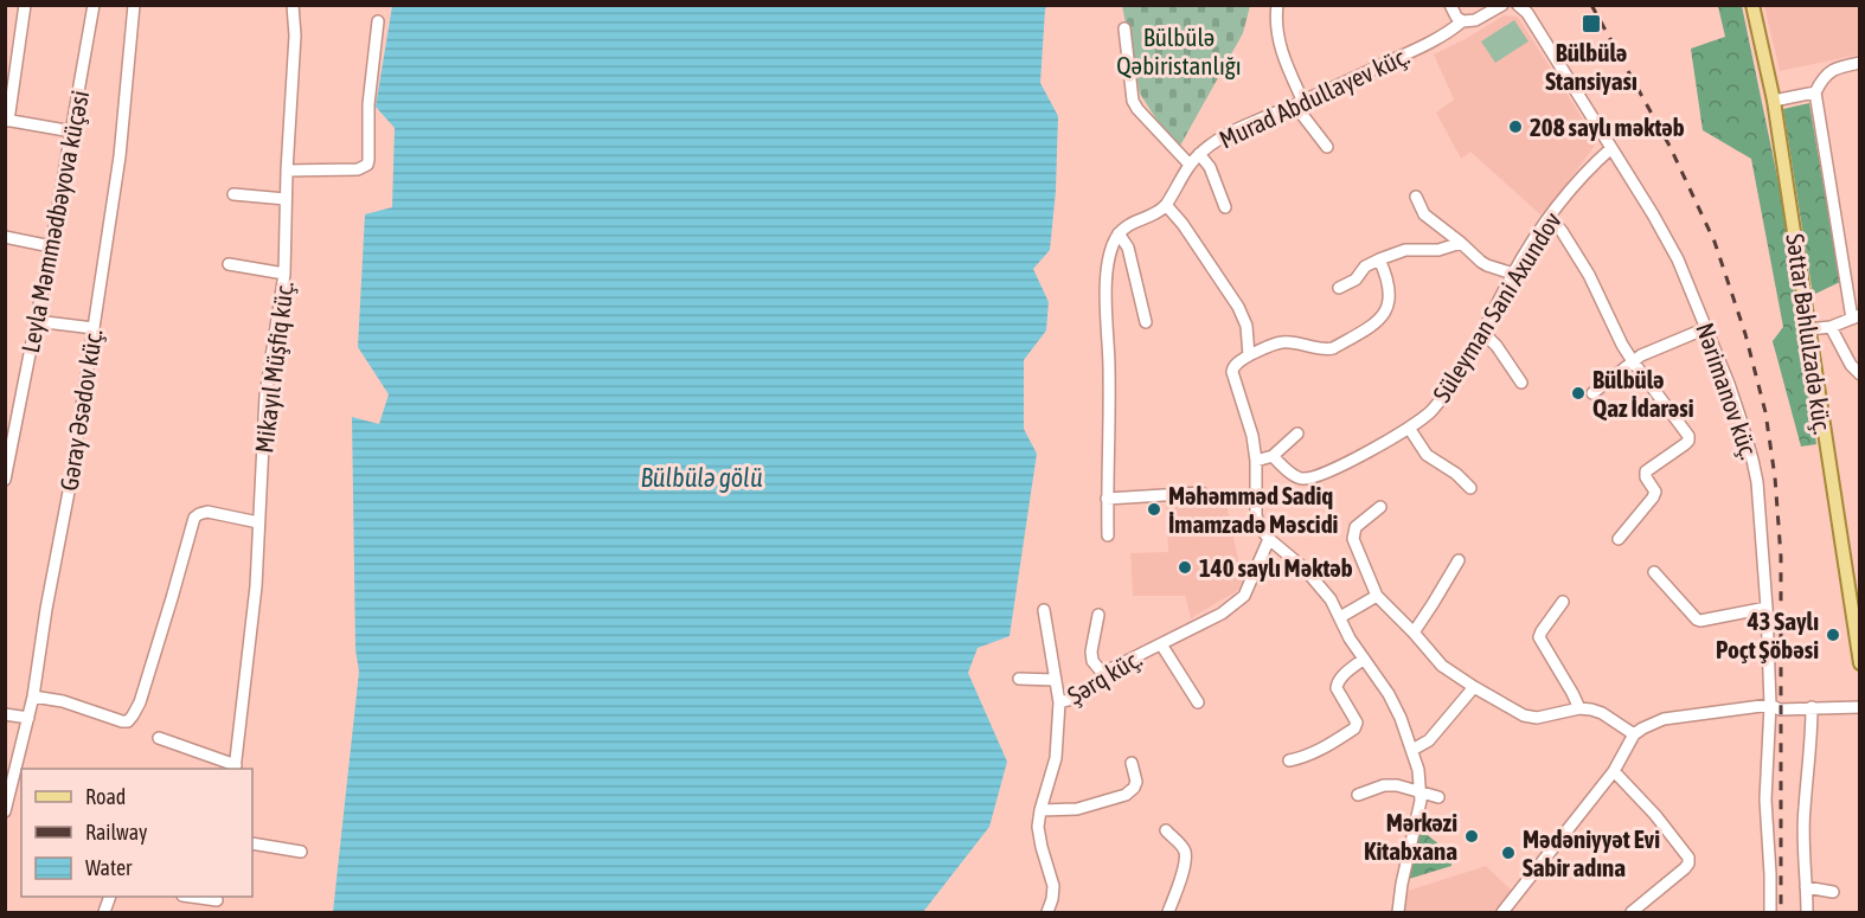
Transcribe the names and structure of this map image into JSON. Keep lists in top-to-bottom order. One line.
{"streets":{"main road":["Səttar Bəhlulzadə küç."],"street":["Murad Abdullayev küç.","Leyla Məmmədbəyova küçəsi","Süleyman Sani Axundov","Mikayıl Müşfiq küç.","Nərimanov küç.","Gəray Əsədov küç.","Şərq küç."]},"crossings":[["Süleyman Sani Axundov","Nərimanov küç."]],"water":["Bülbülə gölü"],"parks":["Bülbülə Qəbiristanlığı"],"places":{"transit":["Bülbülə Stansiyası"],"other":["208 saylı məktəb","Bülbülə Qaz İdarəsi","Məhəmməd Sadiq İmamzadə Məscidi","140 saylı Məktəb","43 Saylı Poçt Şöbəsi","Mərkəzi Kitabxana","Mədəniyyət Evi Sabir adına"]},"legend":["Road","Railway","Water"]}
